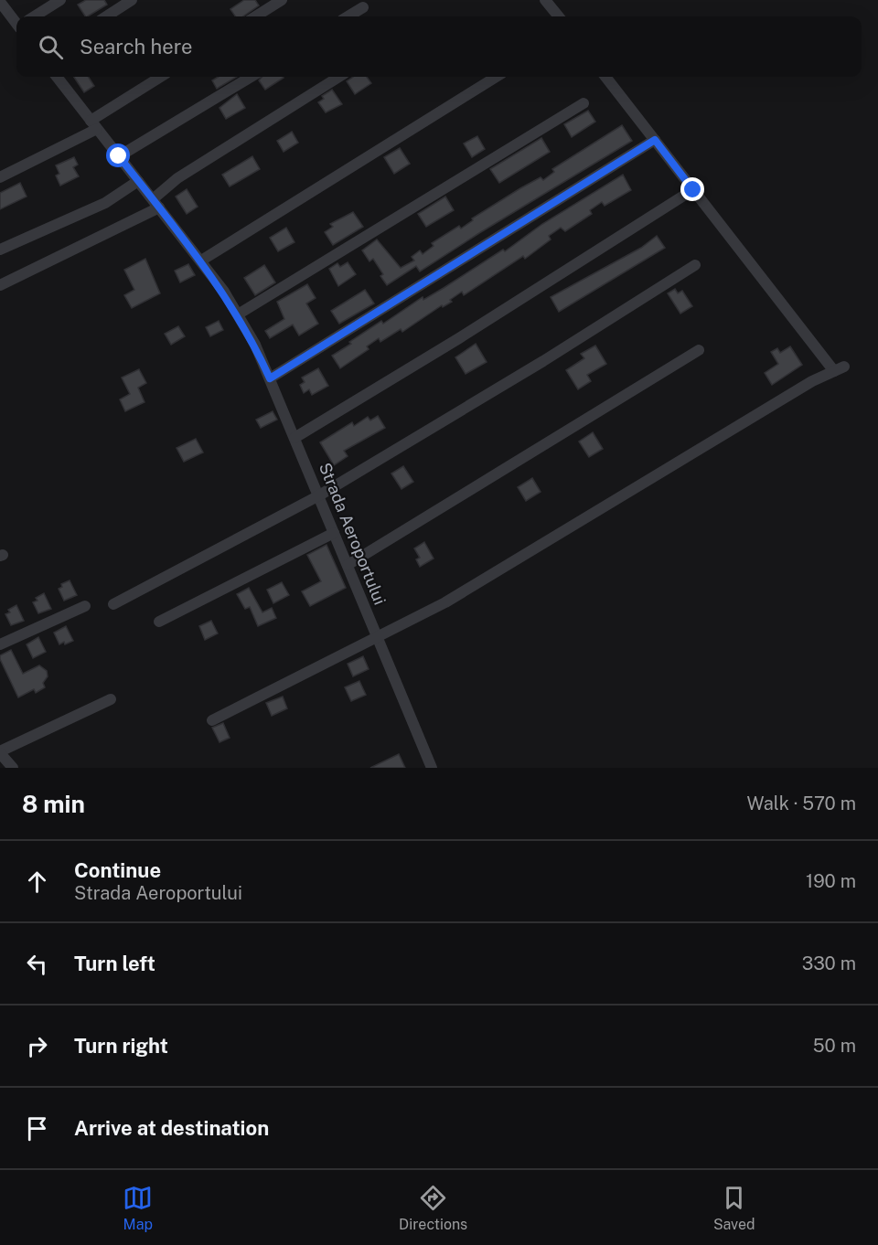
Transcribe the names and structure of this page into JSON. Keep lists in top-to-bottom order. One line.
{"streets":{"street":["Strada Aeroportului"]},"page":{"search":"Search here","heading":["8 min","Walk · 570 m"],"list":[["Continue","Strada Aeroportului","190 m"],["Turn left","330 m"],["Turn right","50 m"],"Arrive at destination"],"nav":["Map","Directions","Saved"]}}
